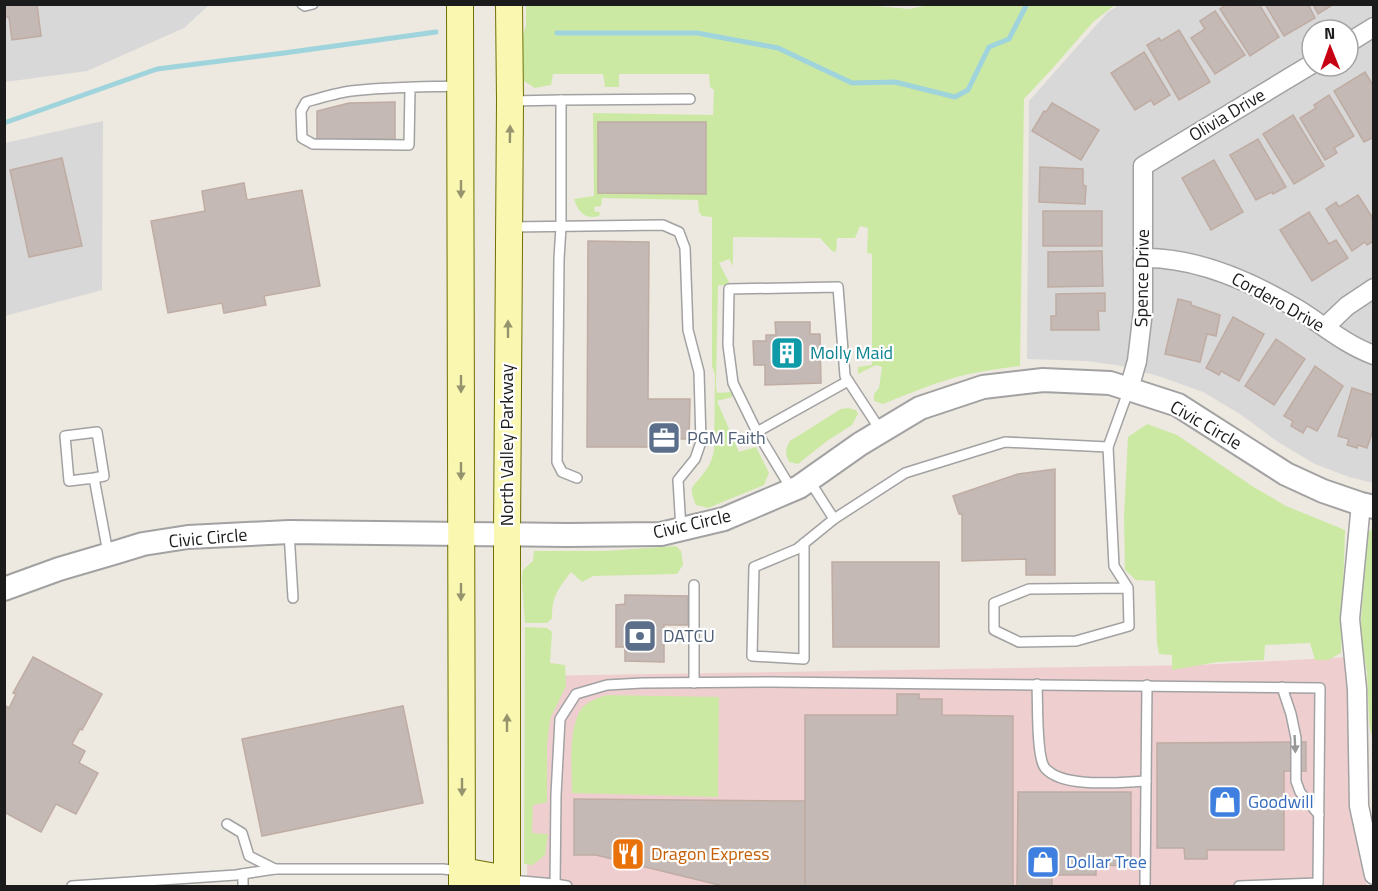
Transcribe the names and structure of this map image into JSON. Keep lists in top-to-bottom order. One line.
{"streets":{"main road":["North Valley Parkway"],"street":["Olivia Drive","Spence Drive","Cordero Drive","Civic Circle"]},"crossings":[["Olivia Drive","Spence Drive"],["Spence Drive","Cordero Drive"],["Spence Drive","Civic Circle"],["Civic Circle","North Valley Parkway"]],"places":{"building":["Molly Maid"],"office":["PGM Faith"],"bank":["DATCU"],"shop":["Goodwill","Dollar Tree"],"restaurant":["Dragon Express"]},"north":"top"}
